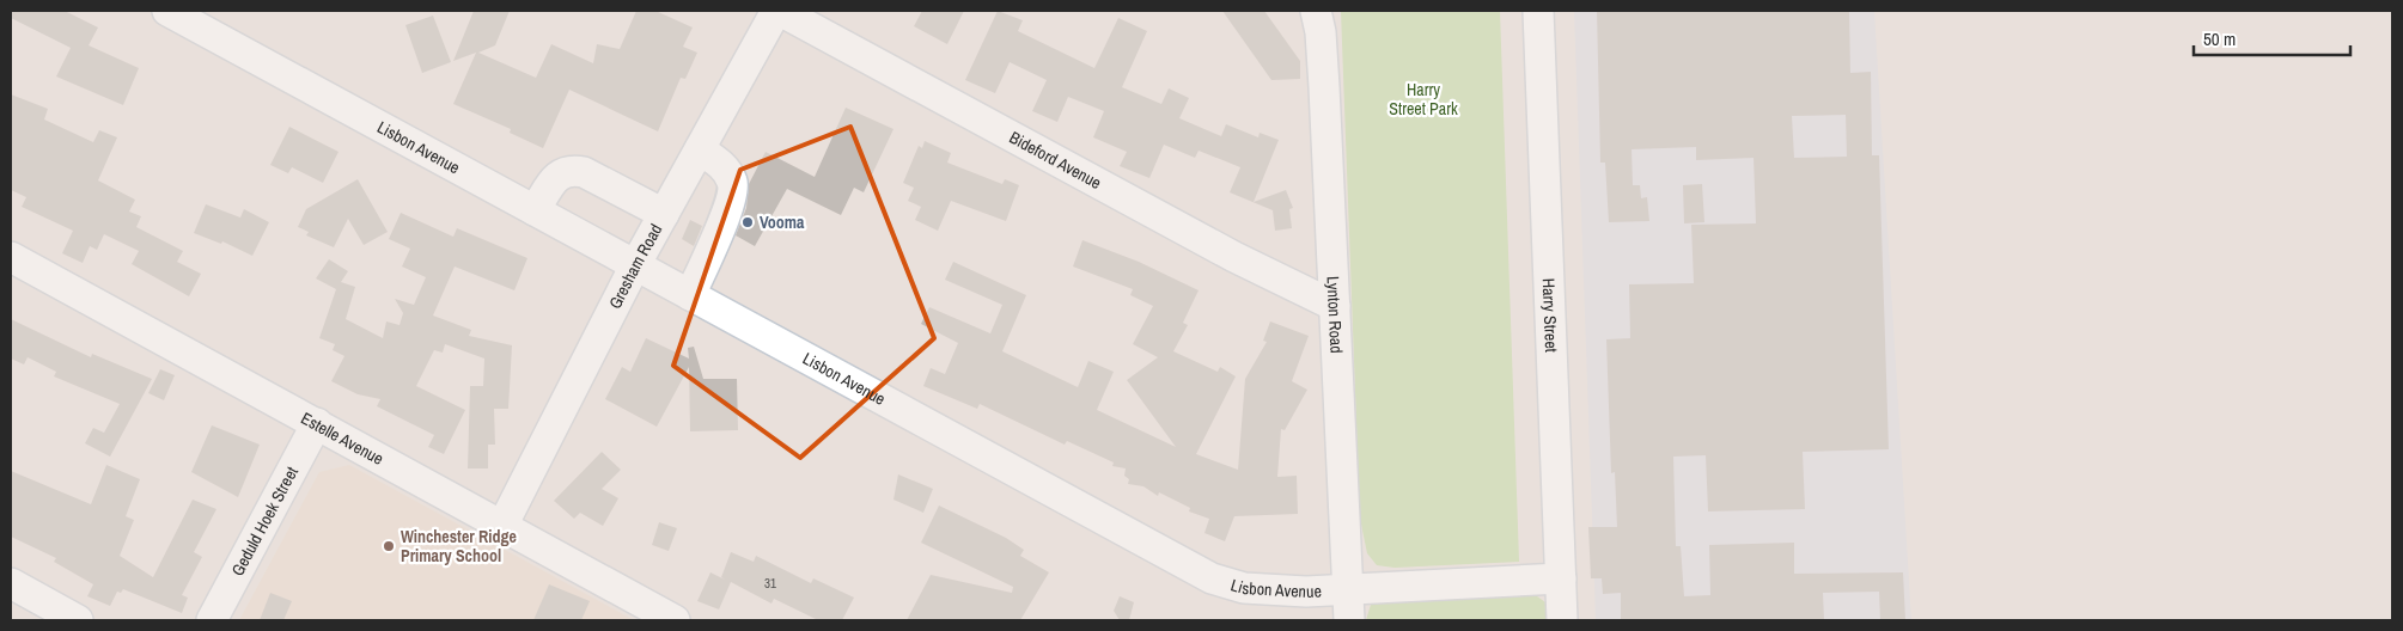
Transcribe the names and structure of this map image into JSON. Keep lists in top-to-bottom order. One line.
{"streets":{"street":["Lisbon Avenue","Bideford Avenue","Gresham Road","Lynton Road","Harry Street","Estelle Avenue","Geduld Hoek Street"]},"crossings":[["Lisbon Avenue","Gresham Road"],["Lisbon Avenue","Lynton Road"],["Lisbon Avenue","Harry Street"],["Bideford Avenue","Gresham Road"],["Bideford Avenue","Lynton Road"],["Gresham Road","Estelle Avenue"],["Estelle Avenue","Geduld Hoek Street"]],"parks":["Harry Street Park"],"places":["Vooma","Winchester Ridge Primary School"],"house_numbers":["31"],"scale_bar":"50 m"}
